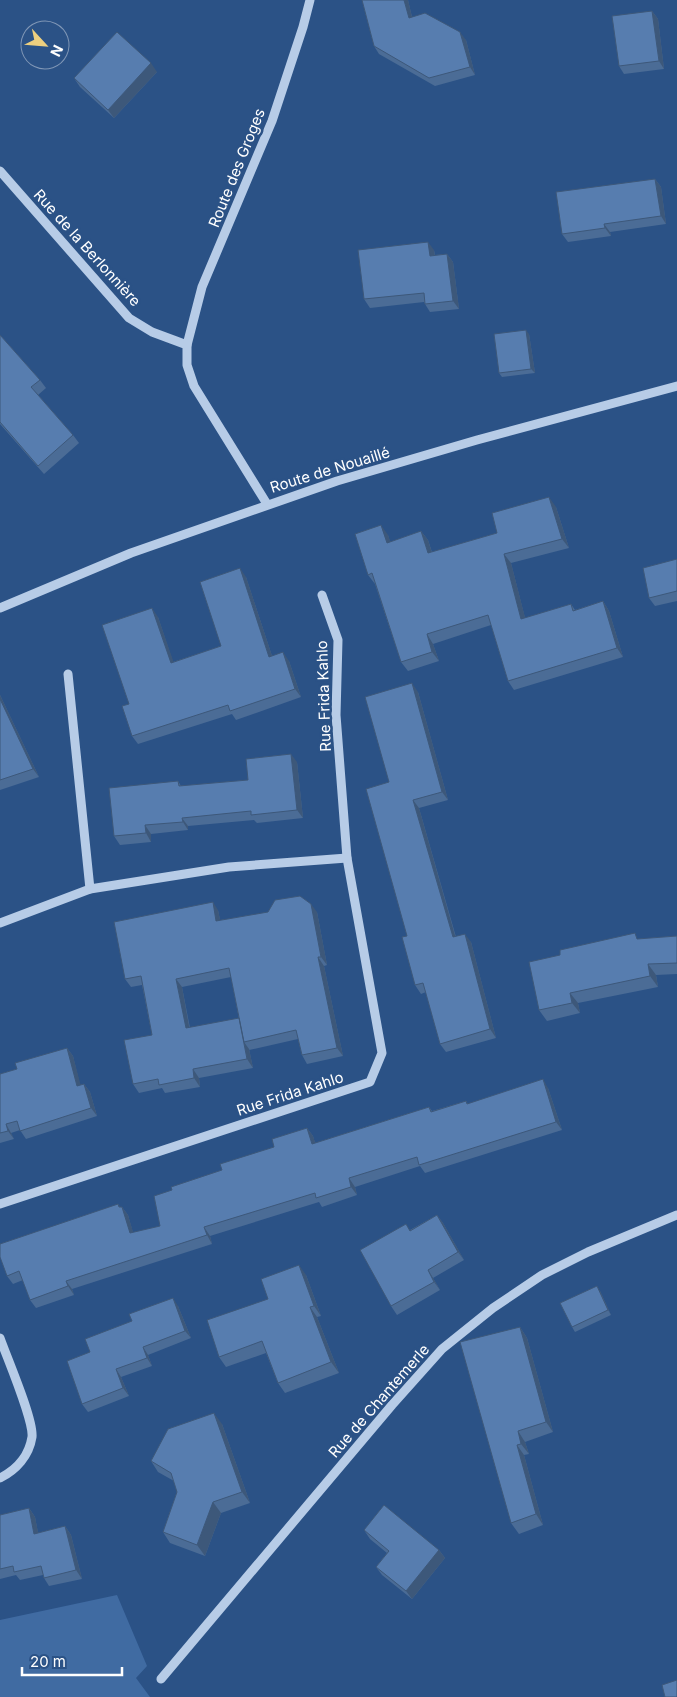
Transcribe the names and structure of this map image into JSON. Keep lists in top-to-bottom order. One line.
{"streets":{"street":["Route des Groges","Rue de la Berlonnière","Route de Nouaillé","Rue Frida Kahlo","Rue de Chantemerle"]},"crossings":[["Route des Groges","Rue de la Berlonnière"]],"scale_bar":"20 m","north":"bottom right"}
